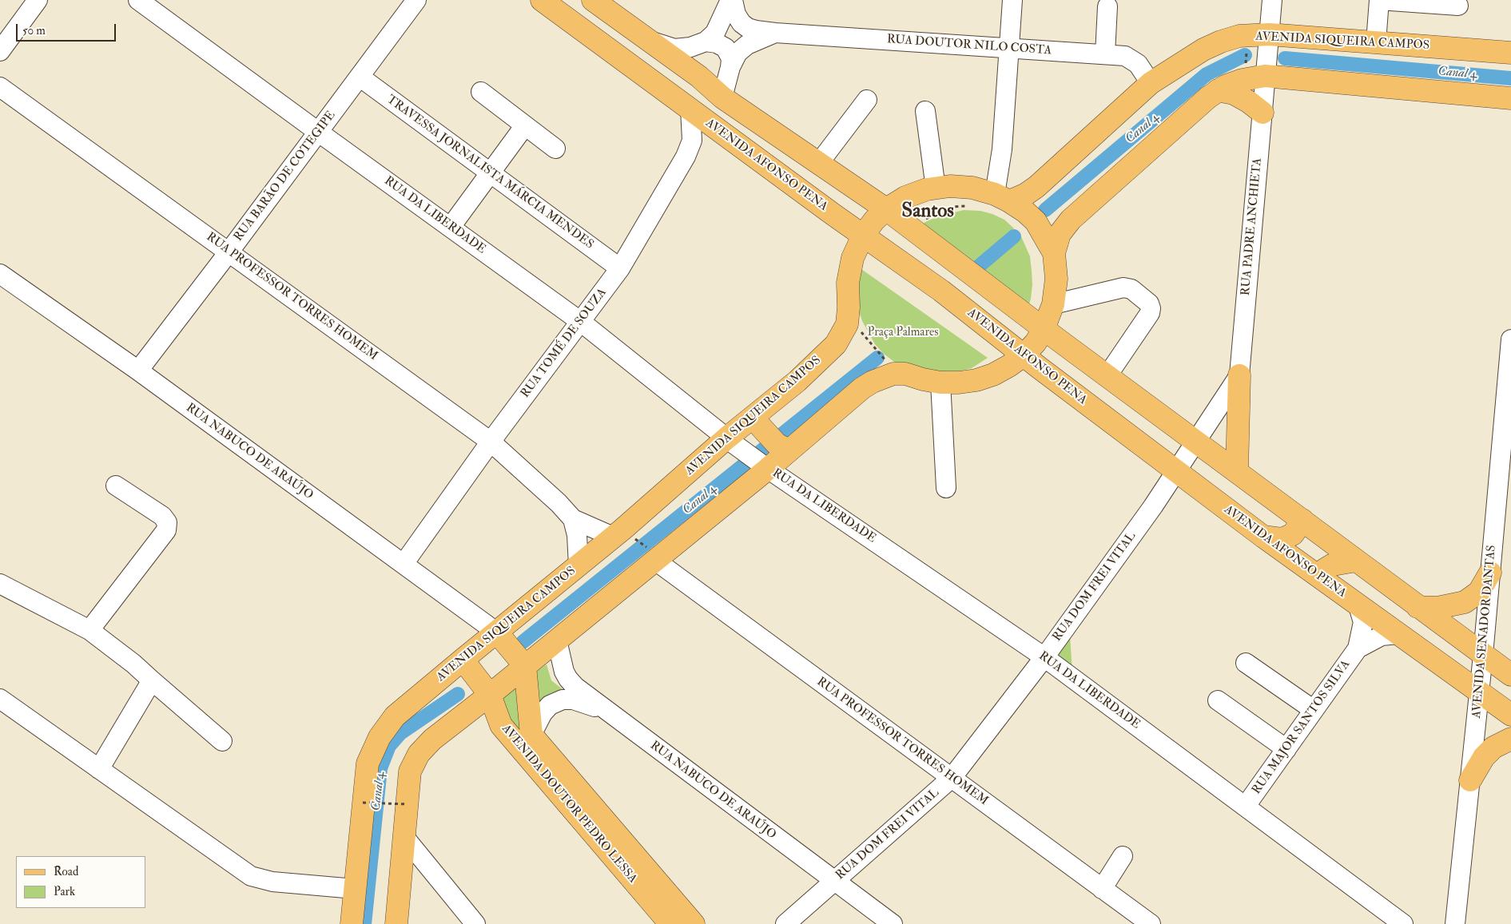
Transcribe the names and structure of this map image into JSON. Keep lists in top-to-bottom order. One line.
{"streets":{"main road":["AVENIDA SIQUEIRA CAMPOS","AVENIDA AFONSO PENA","AVENIDA DOUTOR PEDRO LESSA"],"street":["RUA DOUTOR NILO COSTA","TRAVESSA JORNALISTA MÁRCIA MENDES","RUA BARÃO DE COTEGIPE","RUA DA LIBERDADE","RUA PADRE ANCHIETA","RUA PROFESSOR TORRES HOMEM","RUA TOMÉ DE SOUZA","RUA NABUCO DE ARAÚJO","RUA DOM FREI VITAL","AVENIDA SENADOR DANTAS","RUA MAJOR SANTOS SILVA"]},"crossings":[["AVENIDA SIQUEIRA CAMPOS","RUA DOUTOR NILO COSTA"],["AVENIDA SIQUEIRA CAMPOS","AVENIDA AFONSO PENA"],["AVENIDA SIQUEIRA CAMPOS","RUA DA LIBERDADE"],["AVENIDA SIQUEIRA CAMPOS","RUA PADRE ANCHIETA"],["AVENIDA SIQUEIRA CAMPOS","RUA PROFESSOR TORRES HOMEM"],["AVENIDA SIQUEIRA CAMPOS","RUA NABUCO DE ARAÚJO"],["AVENIDA SIQUEIRA CAMPOS","AVENIDA DOUTOR PEDRO LESSA"],["AVENIDA AFONSO PENA","RUA PADRE ANCHIETA"],["AVENIDA AFONSO PENA","RUA TOMÉ DE SOUZA"],["AVENIDA AFONSO PENA","RUA DOM FREI VITAL"],["AVENIDA AFONSO PENA","AVENIDA SENADOR DANTAS"],["AVENIDA AFONSO PENA","RUA MAJOR SANTOS SILVA"],["TRAVESSA JORNALISTA MÁRCIA MENDES","RUA BARÃO DE COTEGIPE"],["TRAVESSA JORNALISTA MÁRCIA MENDES","RUA TOMÉ DE SOUZA"],["RUA BARÃO DE COTEGIPE","RUA DA LIBERDADE"],["RUA BARÃO DE COTEGIPE","RUA PROFESSOR TORRES HOMEM"],["RUA BARÃO DE COTEGIPE","RUA NABUCO DE ARAÚJO"],["RUA DA LIBERDADE","RUA TOMÉ DE SOUZA"],["RUA DA LIBERDADE","RUA DOM FREI VITAL"],["RUA DA LIBERDADE","RUA MAJOR SANTOS SILVA"],["RUA PADRE ANCHIETA","RUA DOM FREI VITAL"],["RUA PROFESSOR TORRES HOMEM","RUA TOMÉ DE SOUZA"],["RUA PROFESSOR TORRES HOMEM","RUA DOM FREI VITAL"],["RUA TOMÉ DE SOUZA","RUA NABUCO DE ARAÚJO"],["RUA NABUCO DE ARAÚJO","RUA DOM FREI VITAL"],["RUA NABUCO DE ARAÚJO","AVENIDA DOUTOR PEDRO LESSA"]],"districts":["Santos"],"water":["Canal 4"],"parks":["Praça Palmares"],"legend":["Road","Park"],"scale_bar":"50 m"}
